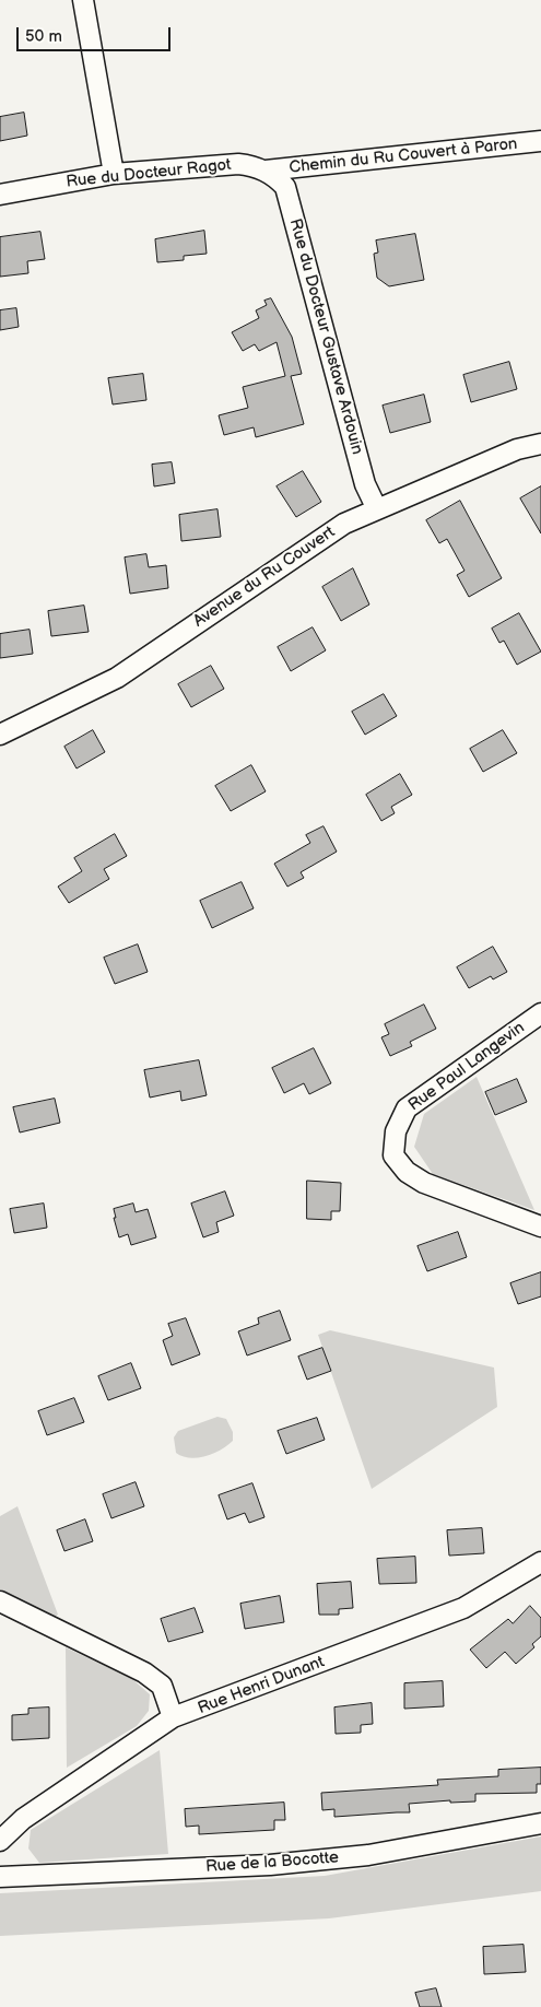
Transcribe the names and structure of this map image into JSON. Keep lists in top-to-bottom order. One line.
{"streets":{"street":["Chemin du Ru Couvert à Paron","Rue du Docteur Ragot","Rue du Docteur Gustave Ardouin","Avenue du Ru Couvert","Rue Paul Langevin","Rue Henri Dunant","Rue de la Bocotte"]},"crossings":[["Chemin du Ru Couvert à Paron","Rue du Docteur Ragot"],["Chemin du Ru Couvert à Paron","Rue du Docteur Gustave Ardouin"],["Rue du Docteur Ragot","Rue du Docteur Gustave Ardouin"],["Rue du Docteur Gustave Ardouin","Avenue du Ru Couvert"]],"scale_bar":"50 m"}
